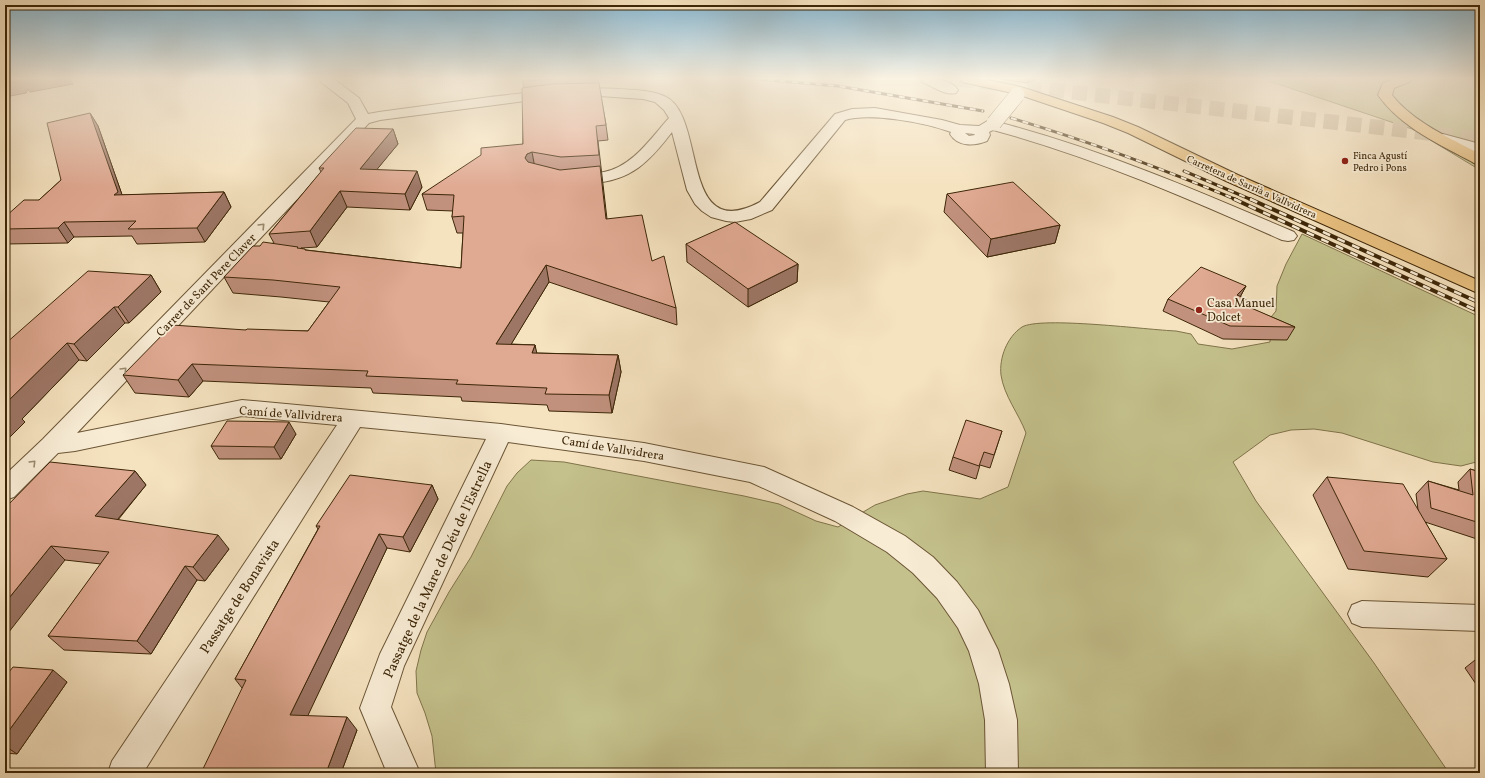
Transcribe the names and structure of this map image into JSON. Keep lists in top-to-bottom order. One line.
{"streets":{"main road":["Carretera de Sarrià a Vallvidrera"],"street":["Carrer de Sant Pere Claver","Camí de Vallvidrera","Passatge de la Mare de Déu de l'Estrella","Passatge de Bonavista"]},"crossings":[["Carrer de Sant Pere Claver","Camí de Vallvidrera"],["Camí de Vallvidrera","Passatge de la Mare de Déu de l'Estrella"],["Camí de Vallvidrera","Passatge de Bonavista"]],"one_way":["Carrer de Sant Pere Claver"],"places":["Finca Agustí Pedro i Pons","Casa Manuel Dolcet"]}
